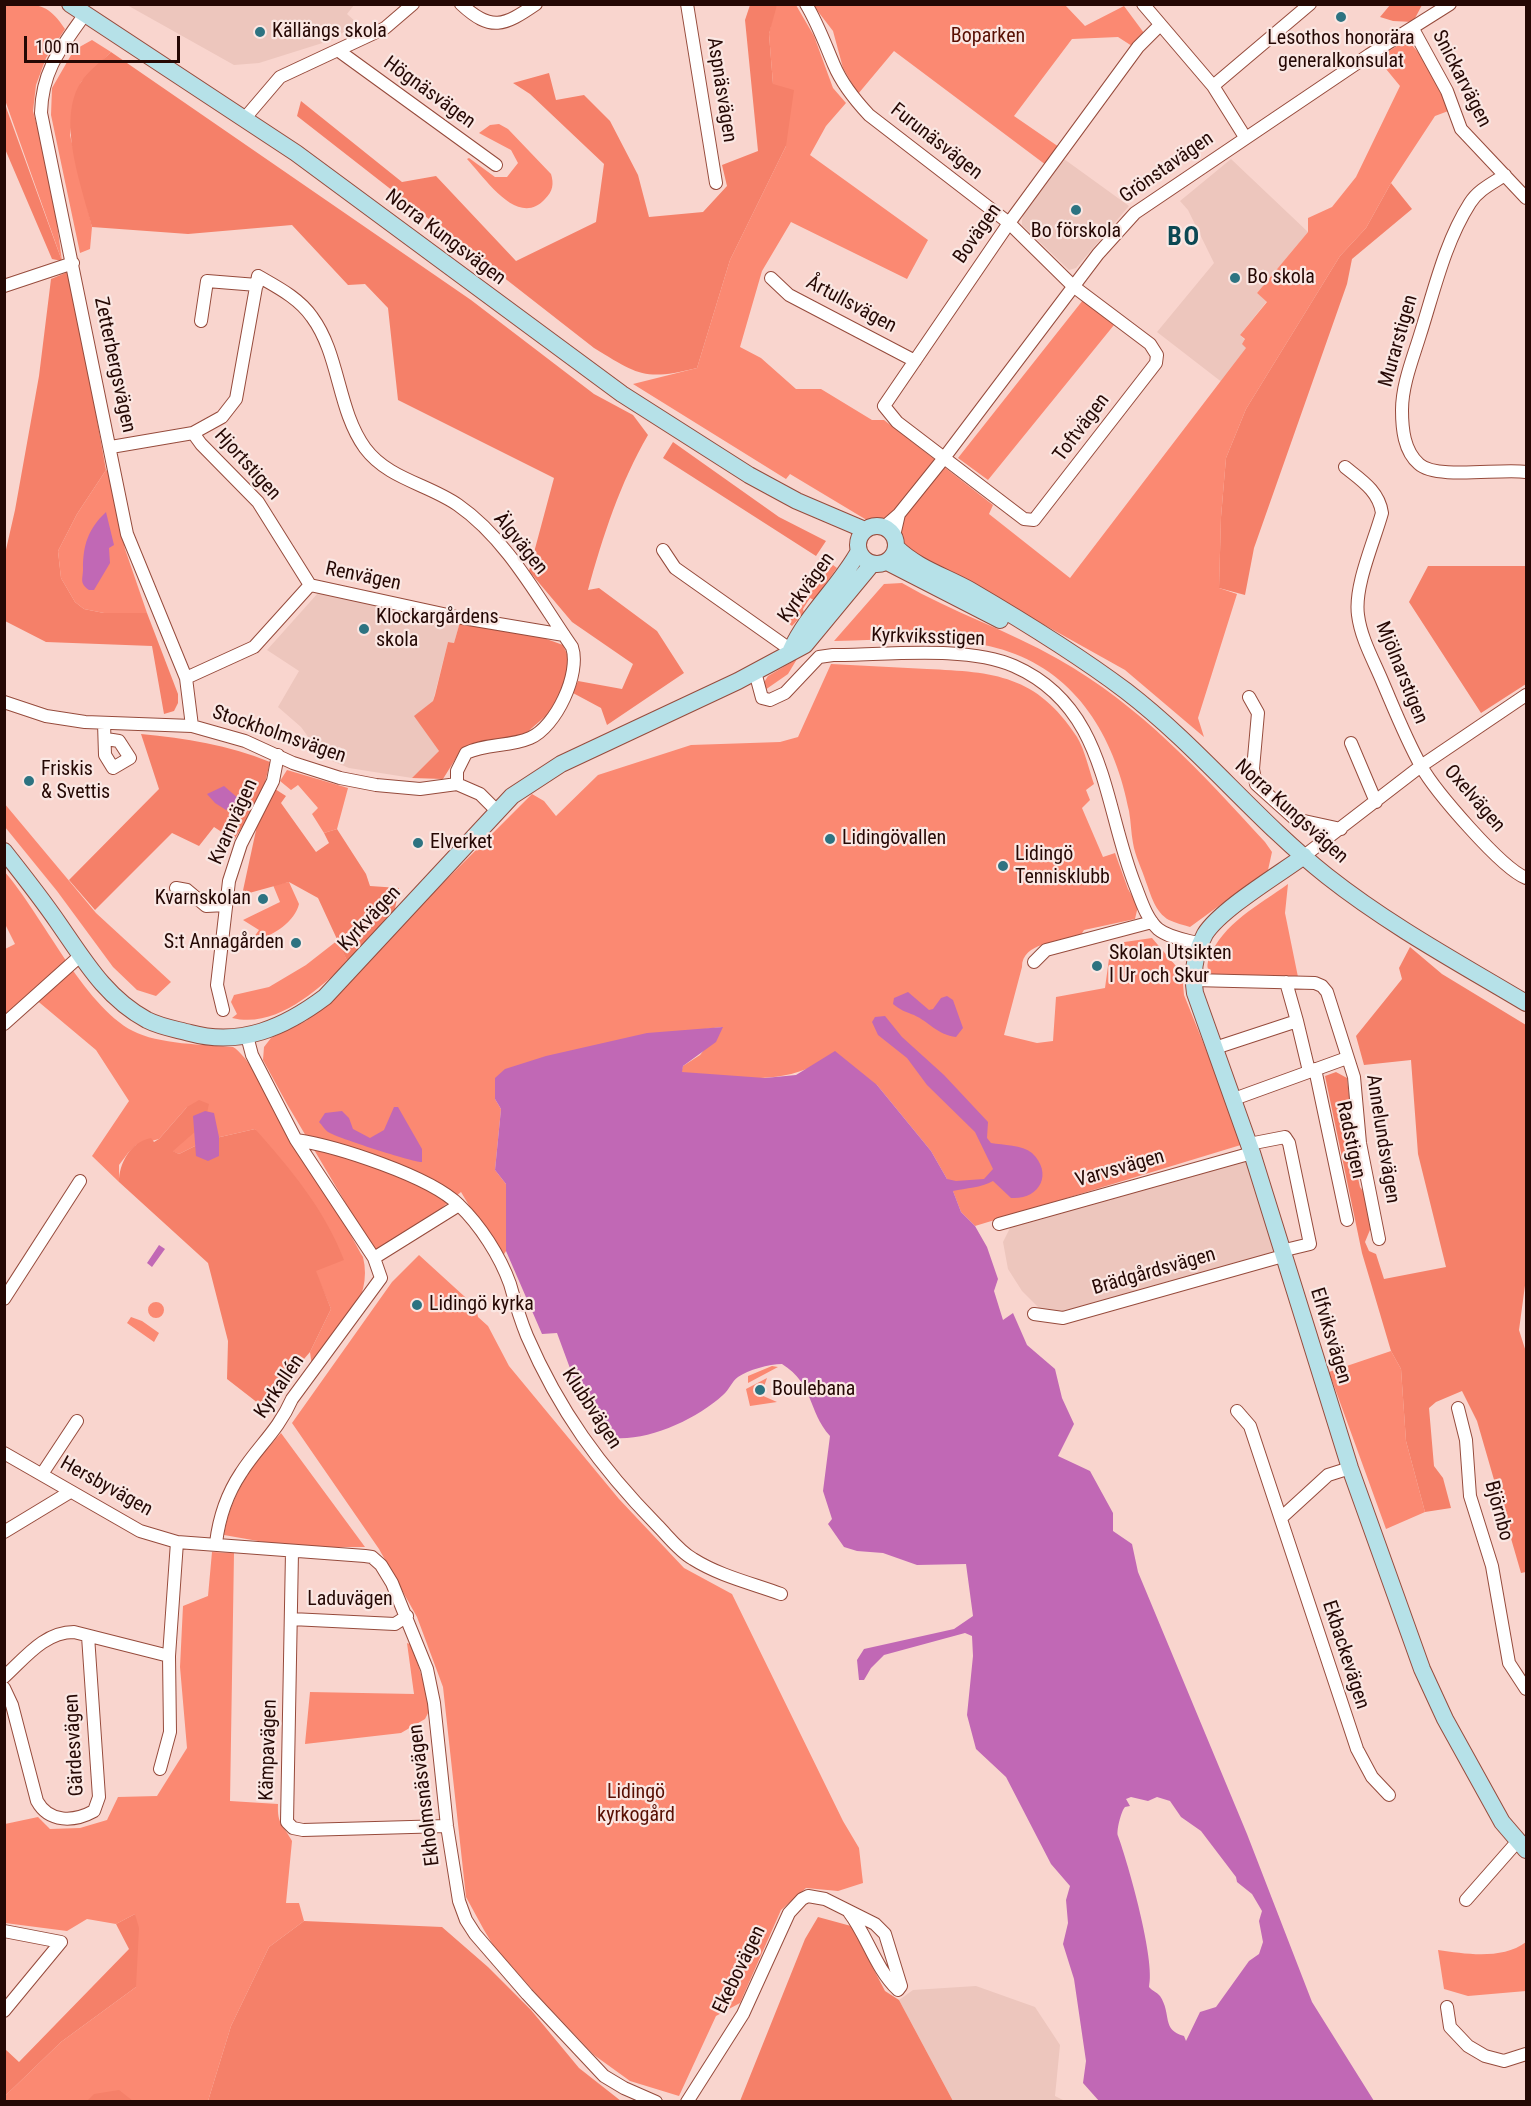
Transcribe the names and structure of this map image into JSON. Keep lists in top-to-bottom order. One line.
{"streets":{"street":["Snickarvägen","Aspnäsvägen","Högnäsvägen","Furunäsvägen","Grönstavägen","Bovägen","Norra Kungsvägen","Årtullsvägen","Murarstigen","Zetterbergsvägen","Toftvägen","Hjortstigen","Älgvägen","Renvägen","Kyrkvägen","Kyrkviksstigen","Mjölnarstigen","Stockholmsvägen","Oxelvägen","Kvarnvägen","Annelundsvägen","Radstigen","Varvsvägen","Brädgårdsvägen","Elfviksvägen","Kyrkallén","Klubbvägen","Hersbyvägen","Björnbo","Laduvägen","Ekbackevägen","Gärdesvägen","Kämpavägen","Ekholmsnäsvägen","Ekebovägen"]},"crossings":[["Snickarvägen","Grönstavägen"],["Snickarvägen","Murarstigen"],["Furunäsvägen","Grönstavägen"],["Furunäsvägen","Bovägen"],["Furunäsvägen","Toftvägen"],["Grönstavägen","Bovägen"],["Grönstavägen","Norra Kungsvägen"],["Grönstavägen","Toftvägen"],["Grönstavägen","Kyrkvägen"],["Bovägen","Årtullsvägen"],["Bovägen","Toftvägen"],["Norra Kungsvägen","Zetterbergsvägen"],["Norra Kungsvägen","Kyrkvägen"],["Zetterbergsvägen","Renvägen"],["Zetterbergsvägen","Stockholmsvägen"],["Hjortstigen","Renvägen"],["Älgvägen","Renvägen"],["Älgvägen","Stockholmsvägen"],["Kyrkvägen","Kyrkviksstigen"],["Kyrkvägen","Kyrkallén"],["Mjölnarstigen","Oxelvägen"],["Stockholmsvägen","Kvarnvägen"],["Annelundsvägen","Radstigen"],["Annelundsvägen","Elfviksvägen"],["Varvsvägen","Brädgårdsvägen"],["Varvsvägen","Elfviksvägen"],["Brädgårdsvägen","Elfviksvägen"],["Kyrkallén","Klubbvägen"],["Kyrkallén","Hersbyvägen"],["Kyrkallén","Ekholmsnäsvägen"],["Hersbyvägen","Ekholmsnäsvägen"],["Laduvägen","Kämpavägen"],["Laduvägen","Ekholmsnäsvägen"],["Kämpavägen","Ekholmsnäsvägen"]],"districts":["BO"],"parks":["Boparken","Lidingö kyrkogård"],"places":["Lesothos honorära generalkonsulat","Källängs skola","Bo förskola","Bo skola","Klockargårdens skola","Friskis & Svettis","Lidingövallen","Elverket","Lidingö Tennisklubb","Kvarnskolan","S:t Annagården","Skolan Utsikten I Ur och Skur","Lidingö kyrka","Boulebana"],"scale_bar":"100 m"}
